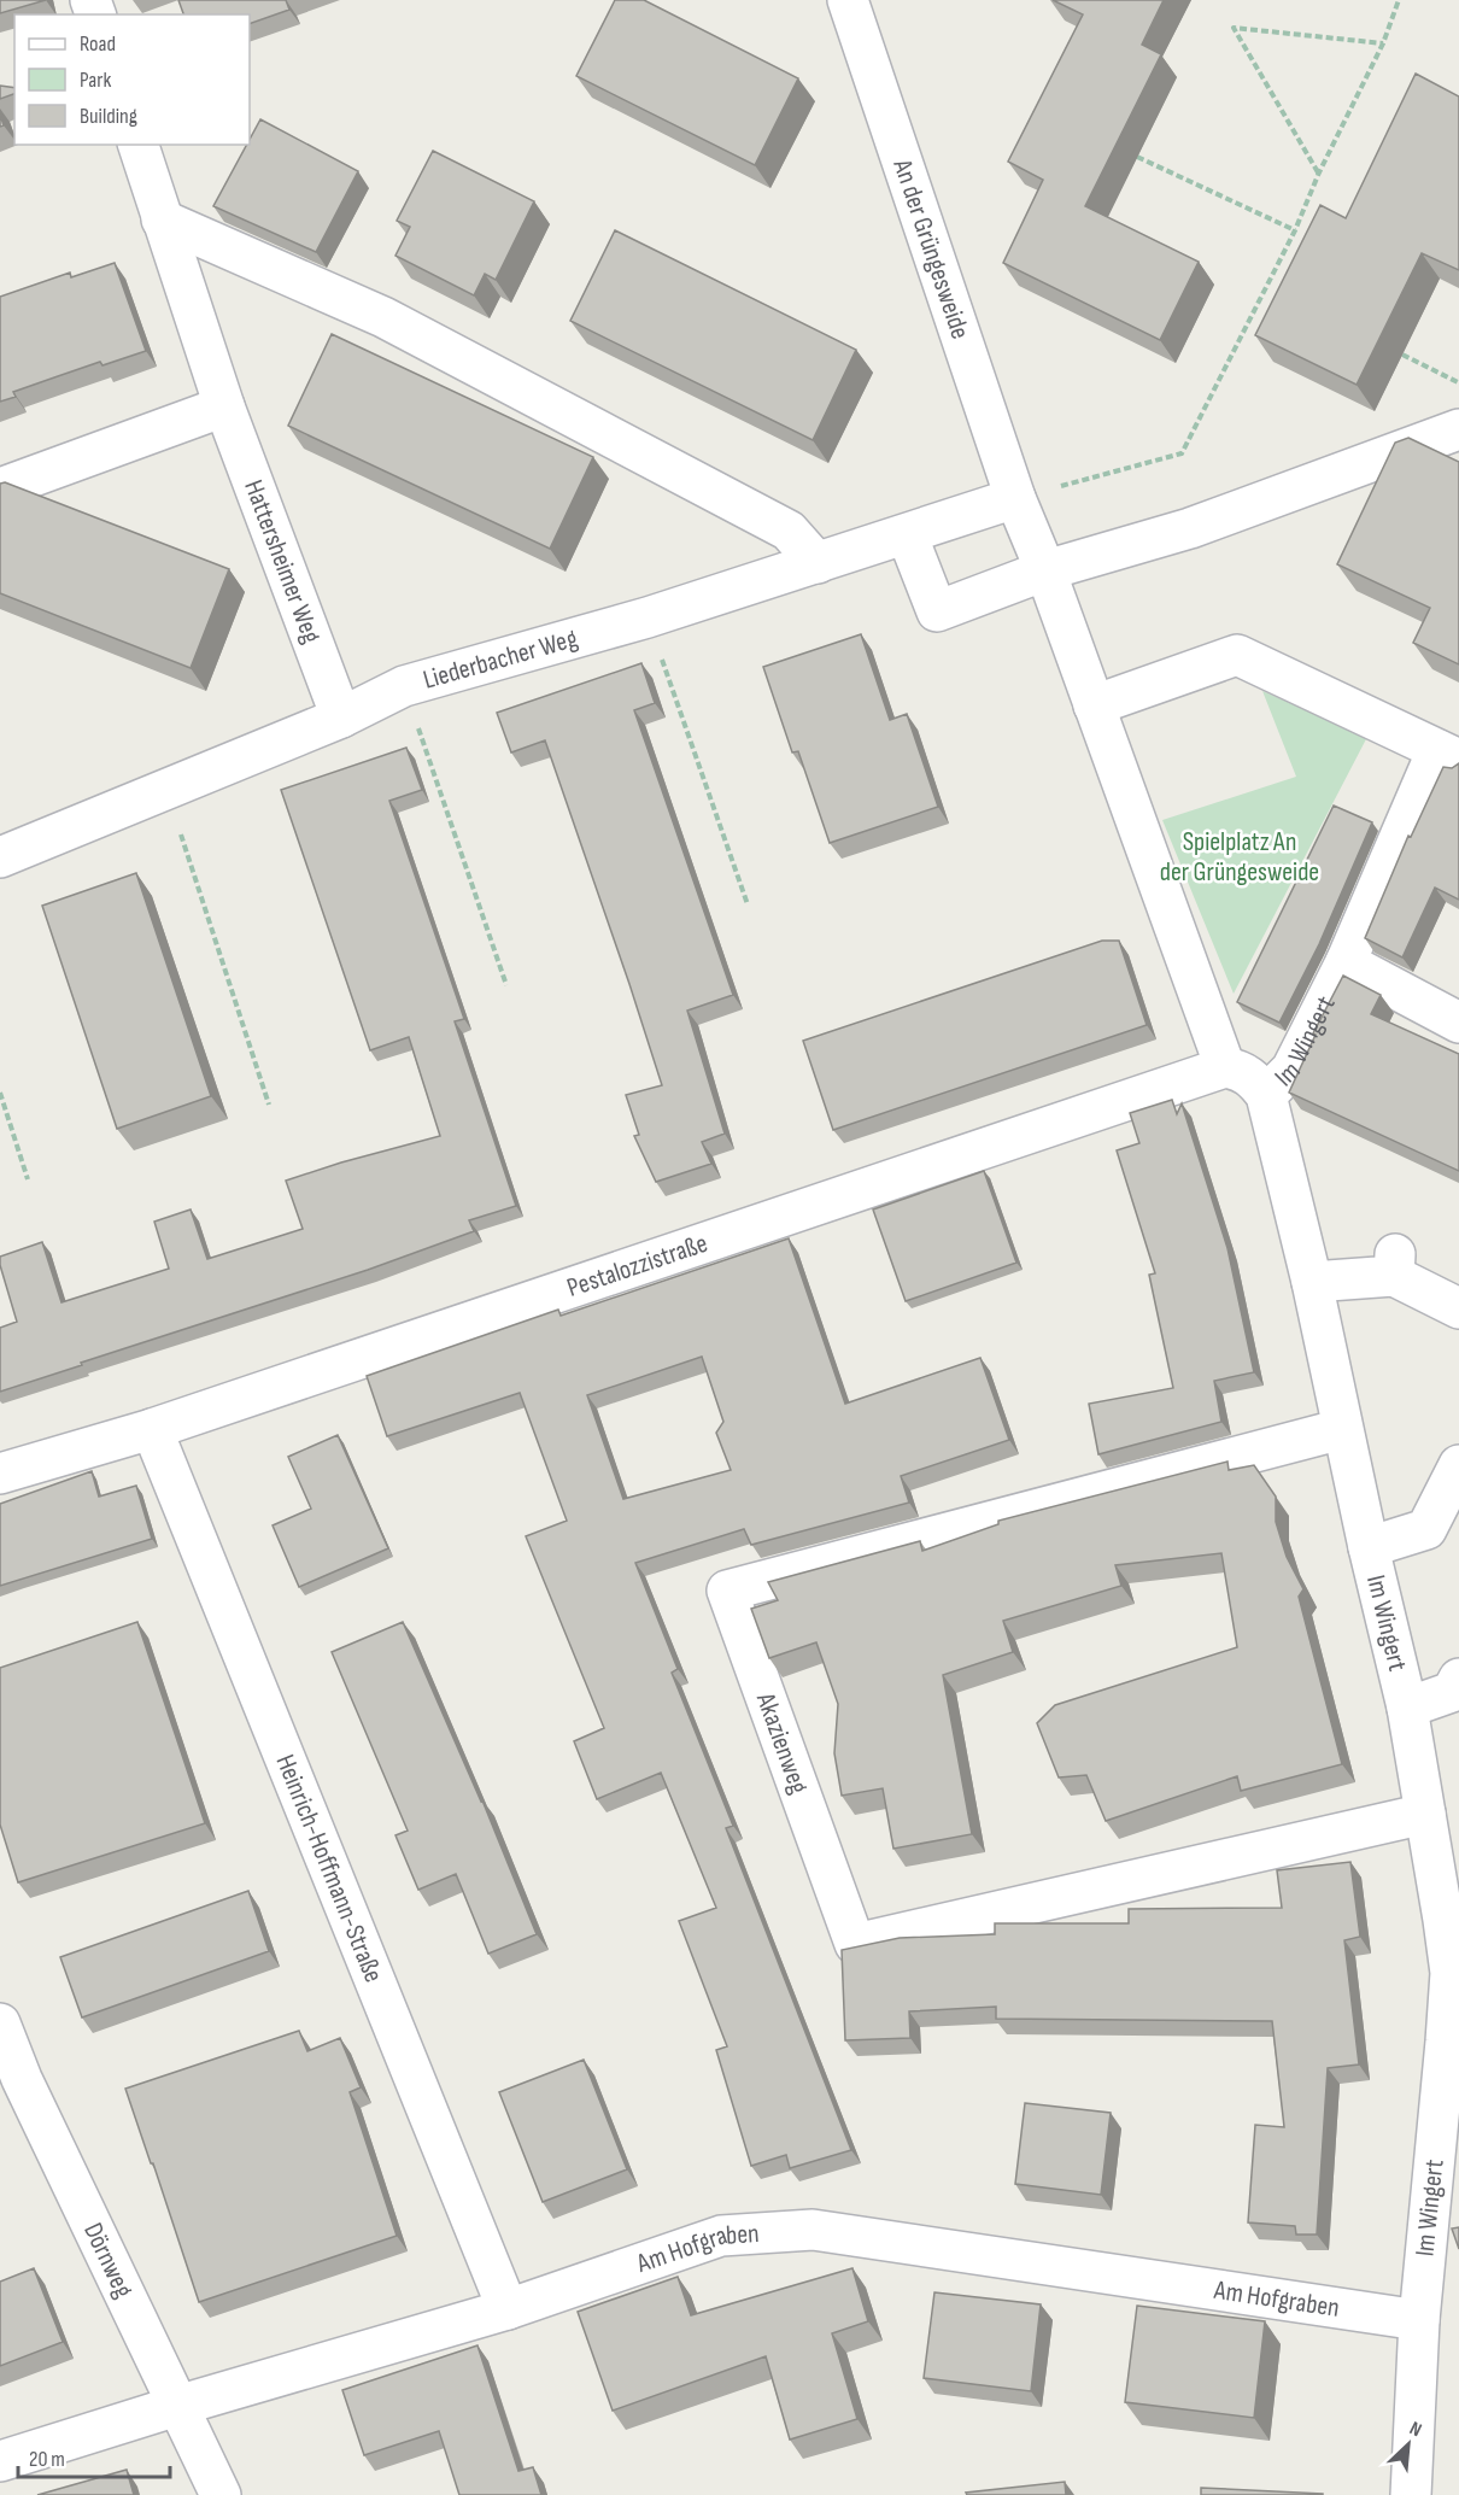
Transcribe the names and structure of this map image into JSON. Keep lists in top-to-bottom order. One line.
{"streets":{"street":["An der Grüngesweide","Hattersheimer Weg","Liederbacher Weg","Im Wingert","Pestalozzistraße","Akazienweg","Heinrich-Hoffmann-Straße","Am Hofgraben","Dörnweg"]},"crossings":[["An der Grüngesweide","Liederbacher Weg"],["An der Grüngesweide","Pestalozzistraße"],["Hattersheimer Weg","Liederbacher Weg"],["Im Wingert","Akazienweg"],["Im Wingert","Am Hofgraben"],["Pestalozzistraße","Heinrich-Hoffmann-Straße"],["Heinrich-Hoffmann-Straße","Am Hofgraben"],["Am Hofgraben","Dörnweg"]],"parks":["Spielplatz An der Grüngesweide"],"legend":["Road","Park","Building"],"scale_bar":"20 m","north":"top right"}
